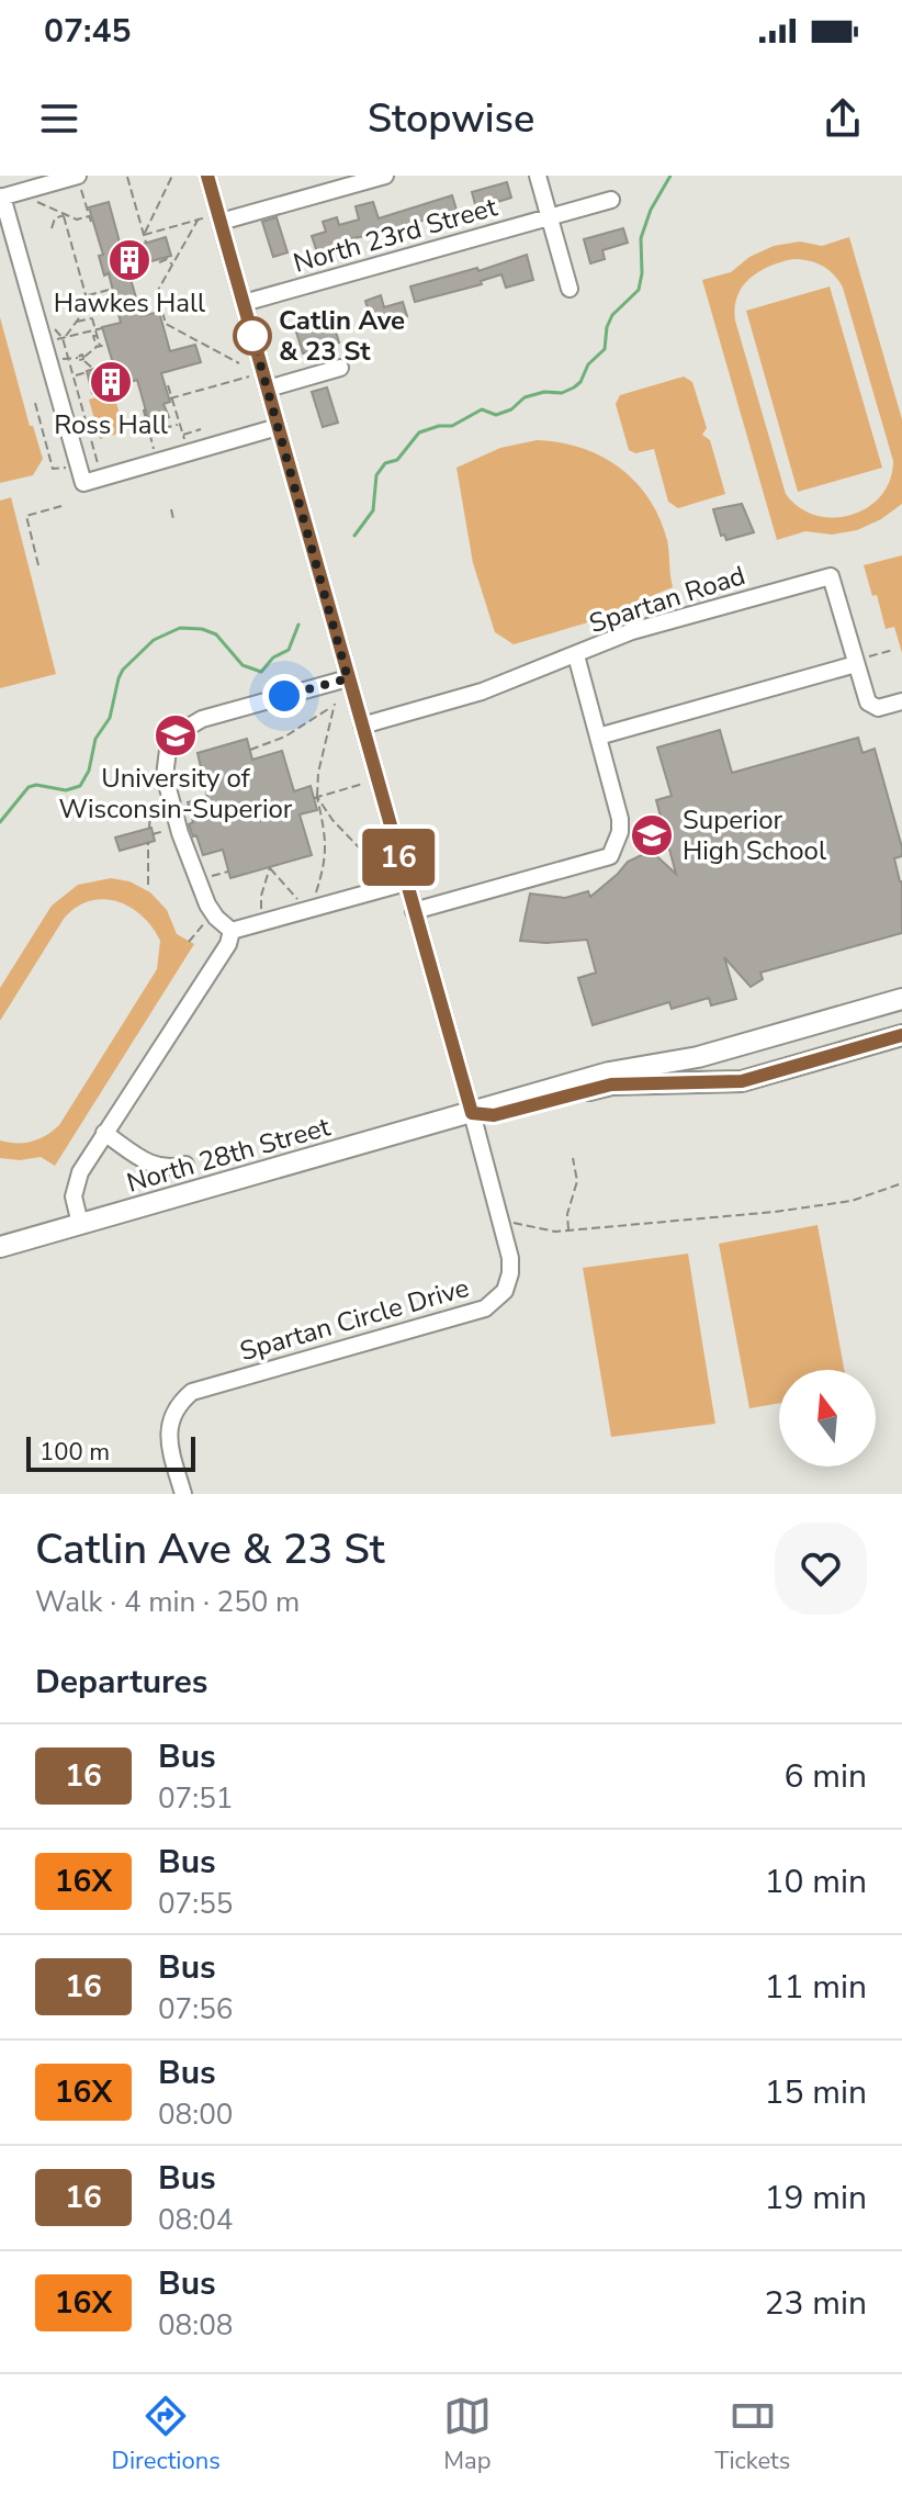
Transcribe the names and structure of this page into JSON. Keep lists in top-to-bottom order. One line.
{"streets":{"main road":["North 28th Street"],"street":["North 23rd Street","Spartan Road","Spartan Circle Drive"]},"crossings":[["North 23rd Street","Spartan Circle Drive"],["Spartan Road","Spartan Circle Drive"],["North 28th Street","Spartan Circle Drive"]],"places":{"building":["Hawkes Hall","Ross Hall"],"other":["Catlin Ave & 23 St"],"school or university":["University of Wisconsin-Superior","Superior High School"]},"lines":["bus line 16"],"scale_bar":"100 m","north":"top","page":{"status":"07:45","header":"Stopwise","on_map":"16","scale":"100 m","heading":[["Catlin Ave & 23 St","Walk · 4 min · 250 m"],"Departures"],"list":[{"mark":"16","name":"Bus","note":"07:51","value":"6 min"},{"mark":"16X","name":"Bus","note":"07:55","value":"10 min"},{"mark":"16","name":"Bus","note":"07:56","value":"11 min"},{"mark":"16X","name":"Bus","note":"08:00","value":"15 min"},{"mark":"16","name":"Bus","note":"08:04","value":"19 min"},{"mark":"16X","name":"Bus","note":"08:08","value":"23 min"}],"tabs":["Directions","Map","Tickets"]}}
